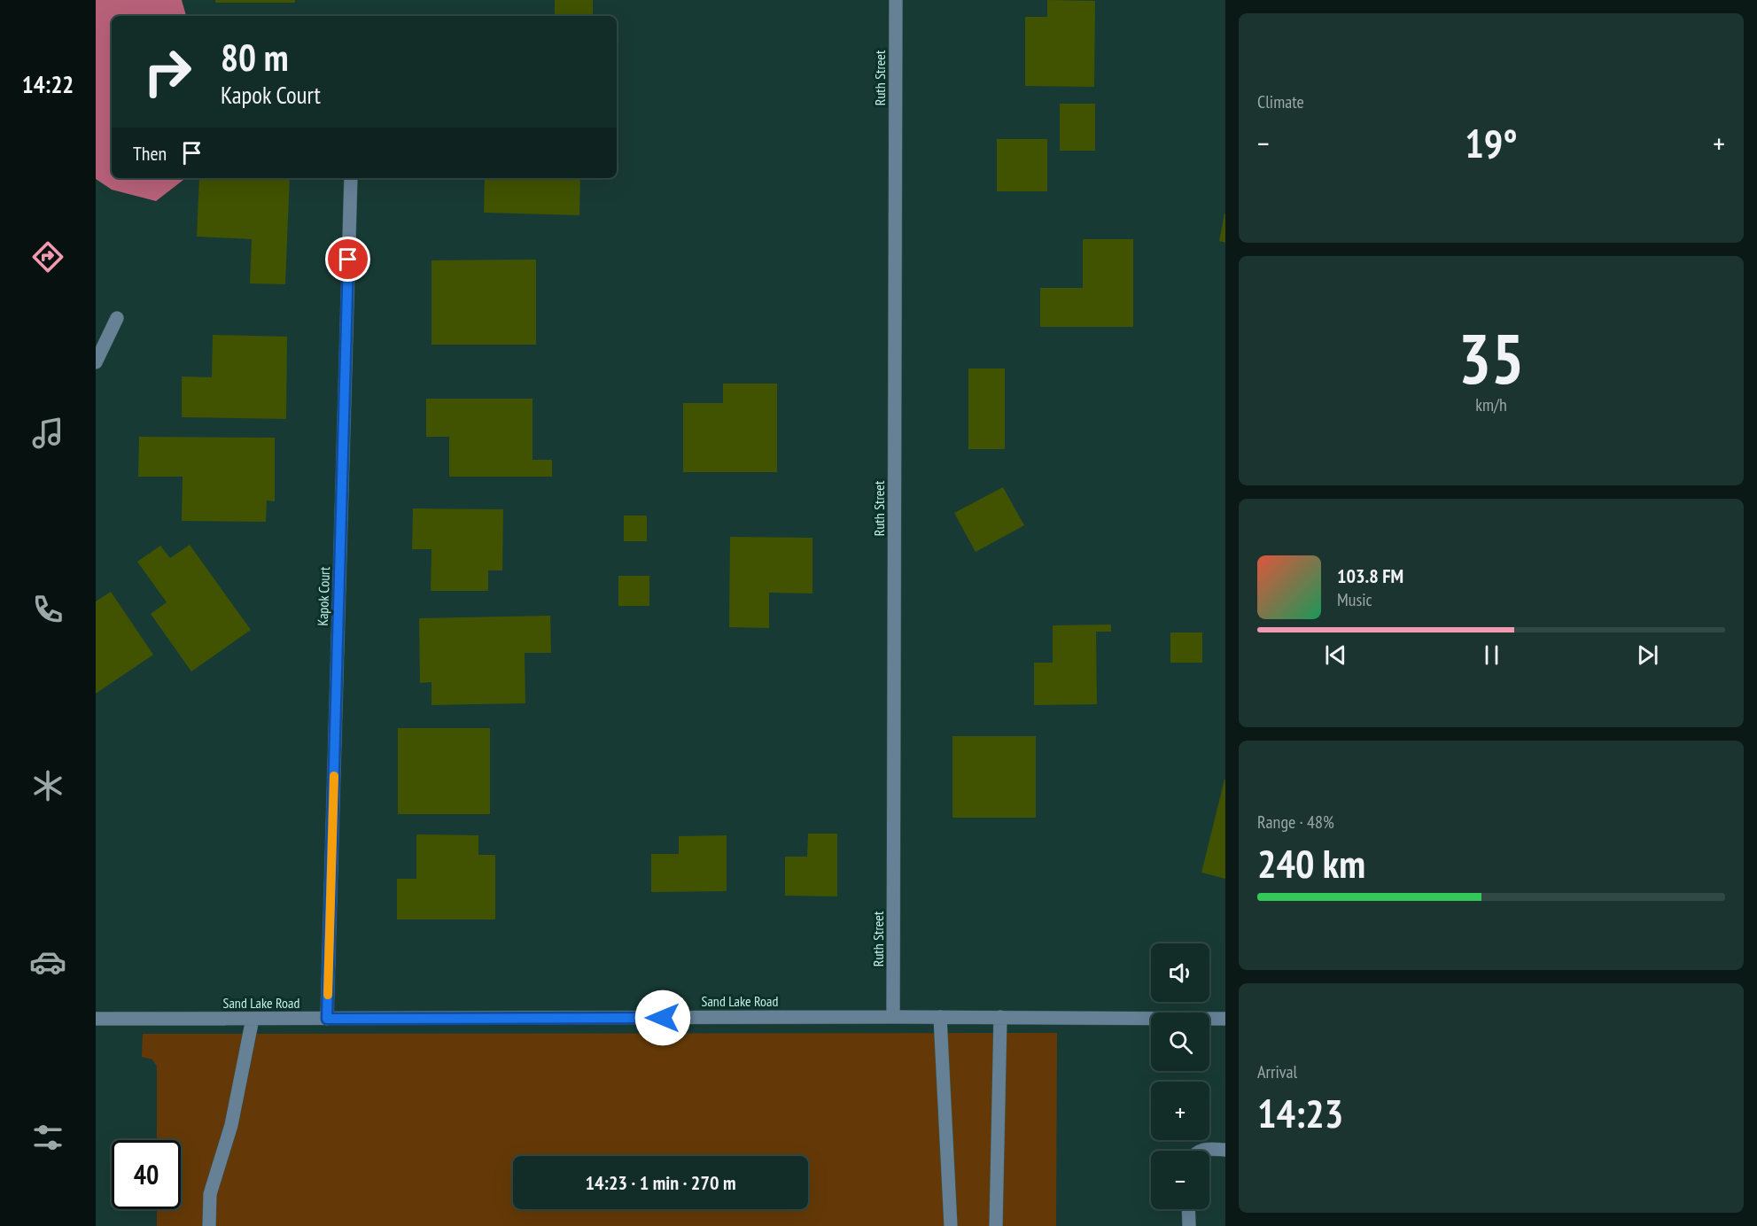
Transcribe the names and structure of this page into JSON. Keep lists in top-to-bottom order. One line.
{"streets":{"street":["Ruth Street","Kapok Court","Sand Lake Road"]},"crossings":[["Ruth Street","Sand Lake Road"],["Kapok Court","Sand Lake Road"]],"page":{"tabs":"14:22","tile":["Climate",["35","km/h"],["Range · 48%","240 km"],["Arrival","14:23"]],"turn":["80 m","Kapok Court"],"heat":["−","19°","+"],"then":"Then","song":["103.8 FM","Music"],"map_buttons":["+","−"],"limit":"40","trip":"14:23 · 1 min · 270 m"}}
